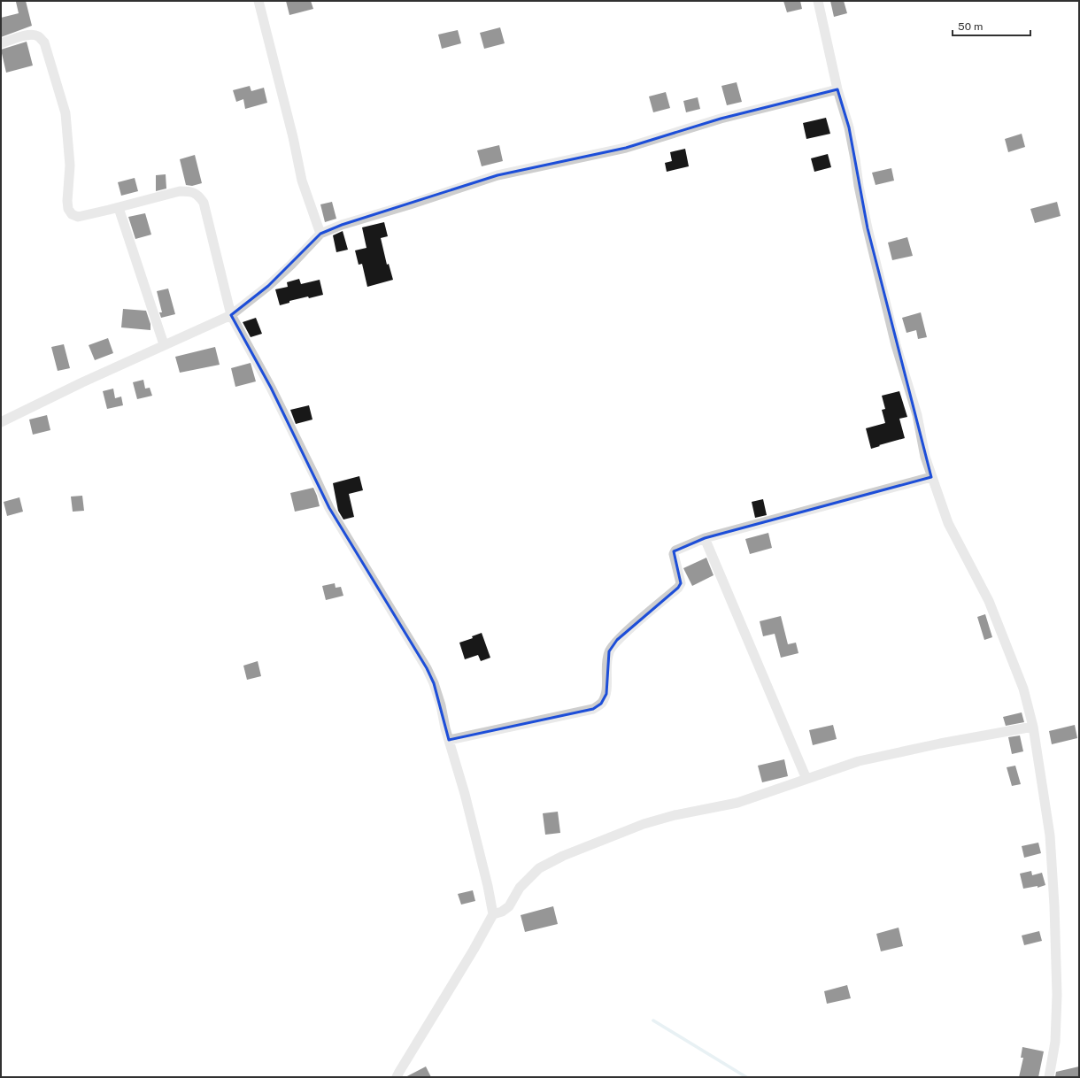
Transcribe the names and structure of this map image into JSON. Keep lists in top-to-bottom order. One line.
{"scale_bar":"50 m"}
